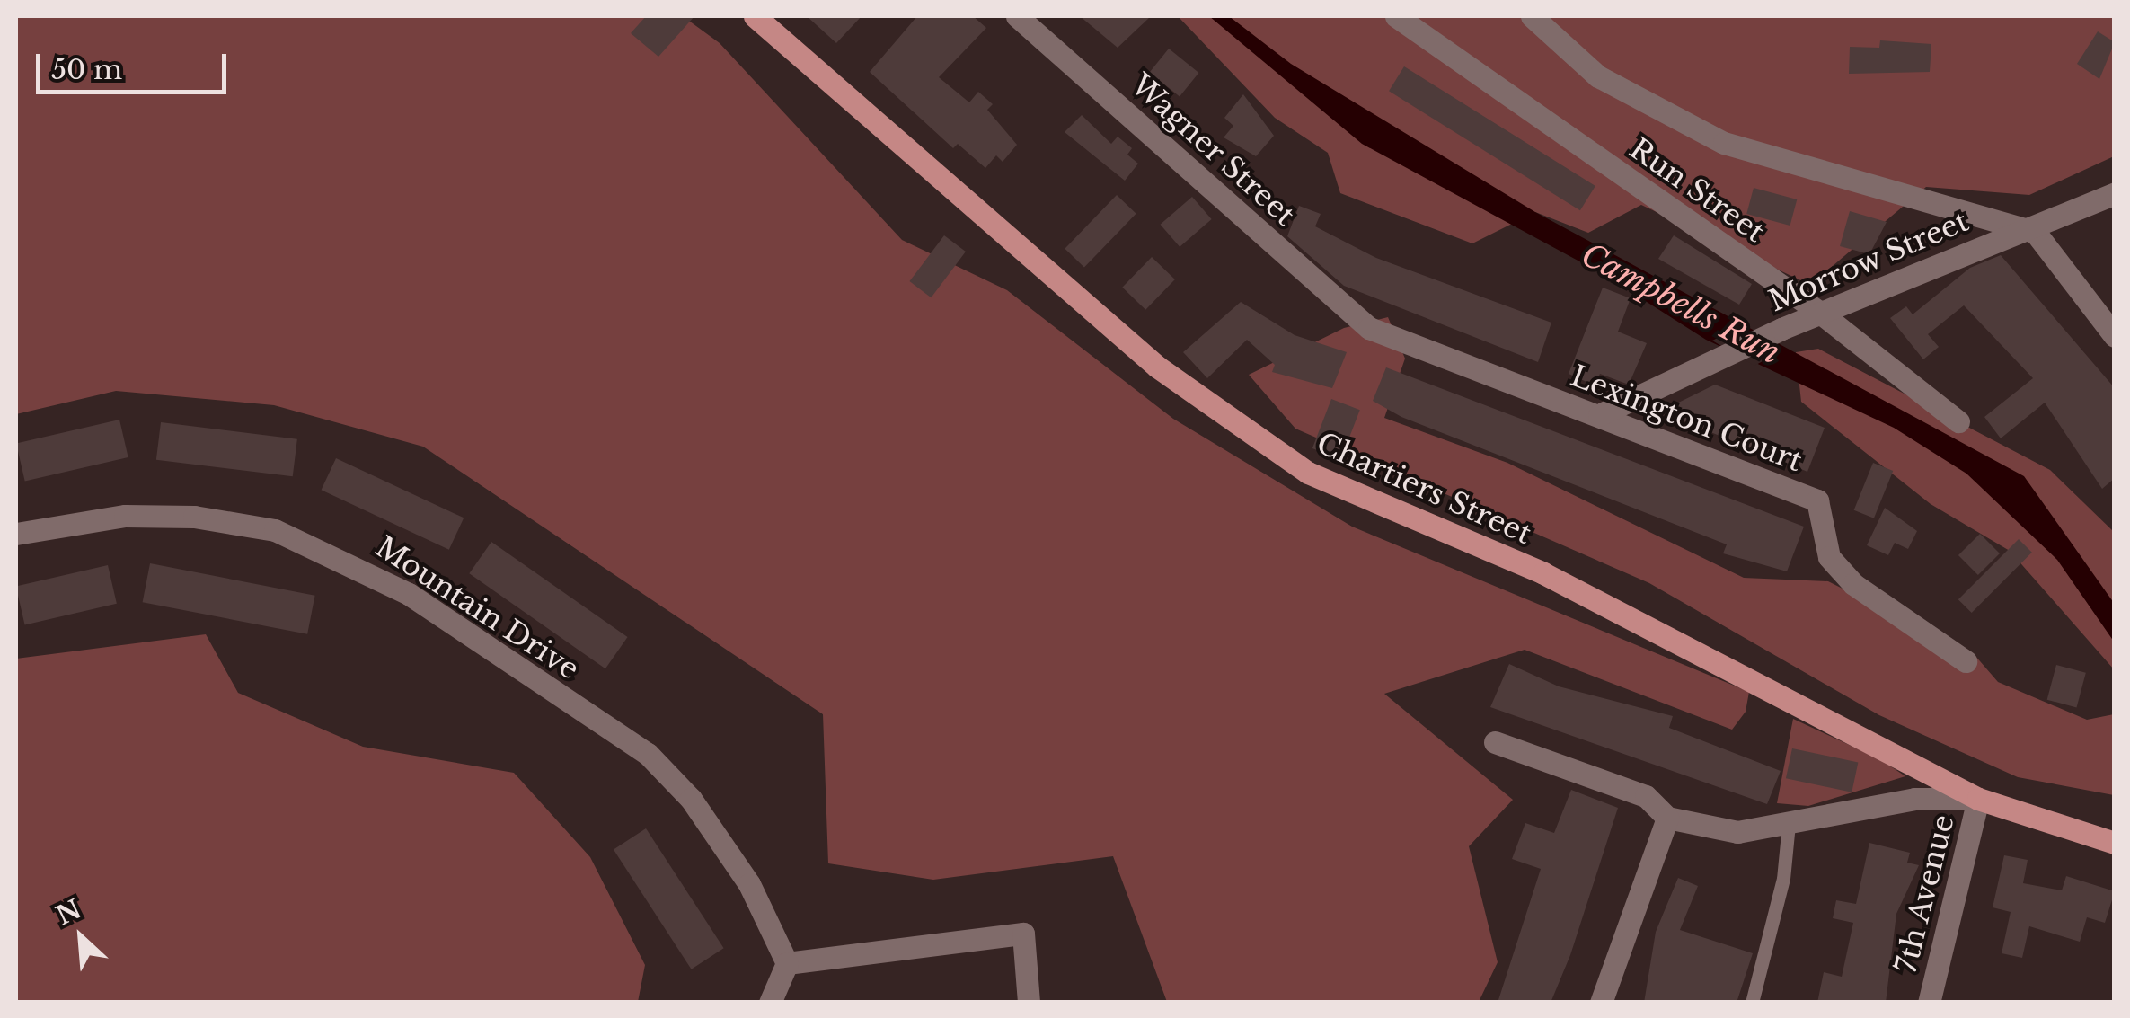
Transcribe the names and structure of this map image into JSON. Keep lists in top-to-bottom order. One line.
{"streets":{"main road":["Chartiers Street"],"street":["Wagner Street","Run Street","Morrow Street","Lexington Court","Mountain Drive","7th Avenue"]},"crossings":[["Wagner Street","Lexington Court"],["Run Street","Morrow Street"],["Morrow Street","Lexington Court"],["Chartiers Street","7th Avenue"]],"water":["Campbells Run"],"scale_bar":"50 m","north":"top left"}
